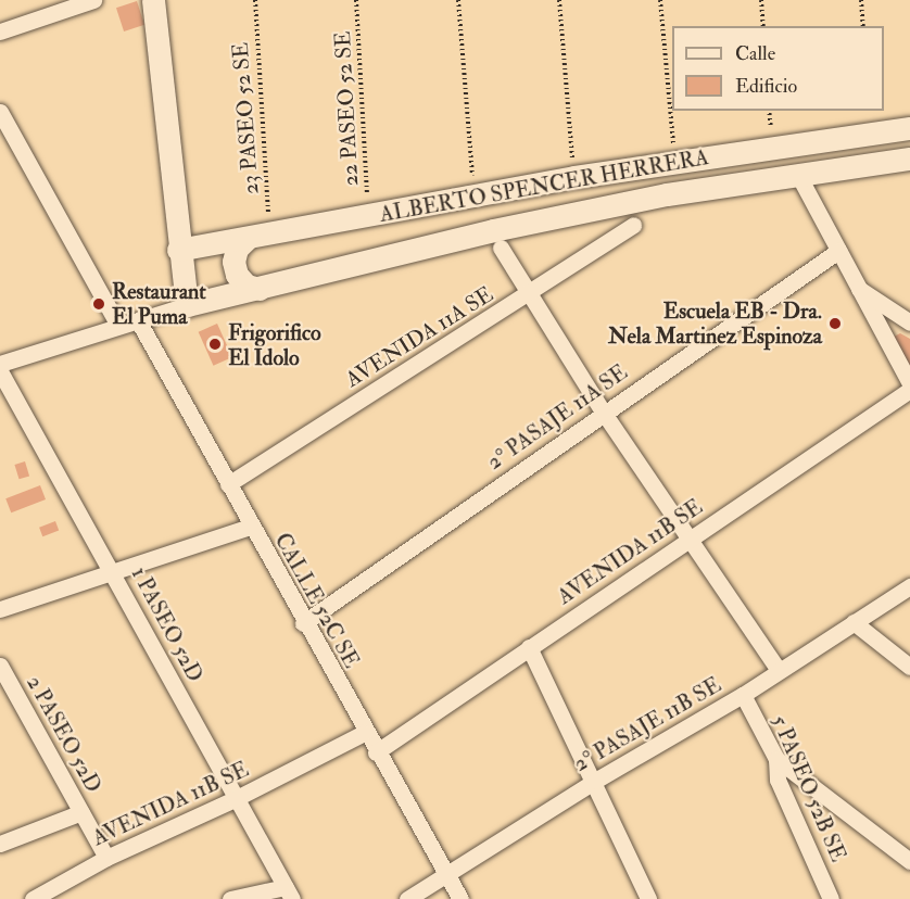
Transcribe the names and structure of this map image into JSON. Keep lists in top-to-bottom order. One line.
{"streets":{"street":["ALBERTO SPENCER HERRERA","AVENIDA 11A SE","2° PASAJE 11A SE","AVENIDA 11B SE","CALLE 52C SE","1 PASEO 52D","2° PASAJE 11B SE","2 PASEO 52D","5 PASEO 52B SE"],"path":["22 PASEO 52 SE","23 PASEO 52 SE"]},"crossings":[["22 PASEO 52 SE","ALBERTO SPENCER HERRERA"],["23 PASEO 52 SE","ALBERTO SPENCER HERRERA"],["AVENIDA 11A SE","CALLE 52C SE"],["2° PASAJE 11A SE","CALLE 52C SE"],["AVENIDA 11B SE","CALLE 52C SE"],["AVENIDA 11B SE","1 PASEO 52D"],["AVENIDA 11B SE","2 PASEO 52D"],["CALLE 52C SE","2° PASAJE 11B SE"],["2° PASAJE 11B SE","5 PASEO 52B SE"]],"places":["Restaurant El Puma","Escuela EB - Dra. Nela Martinez Espinoza","Frigorifico El Idolo"],"legend":["Calle","Edificio"]}
